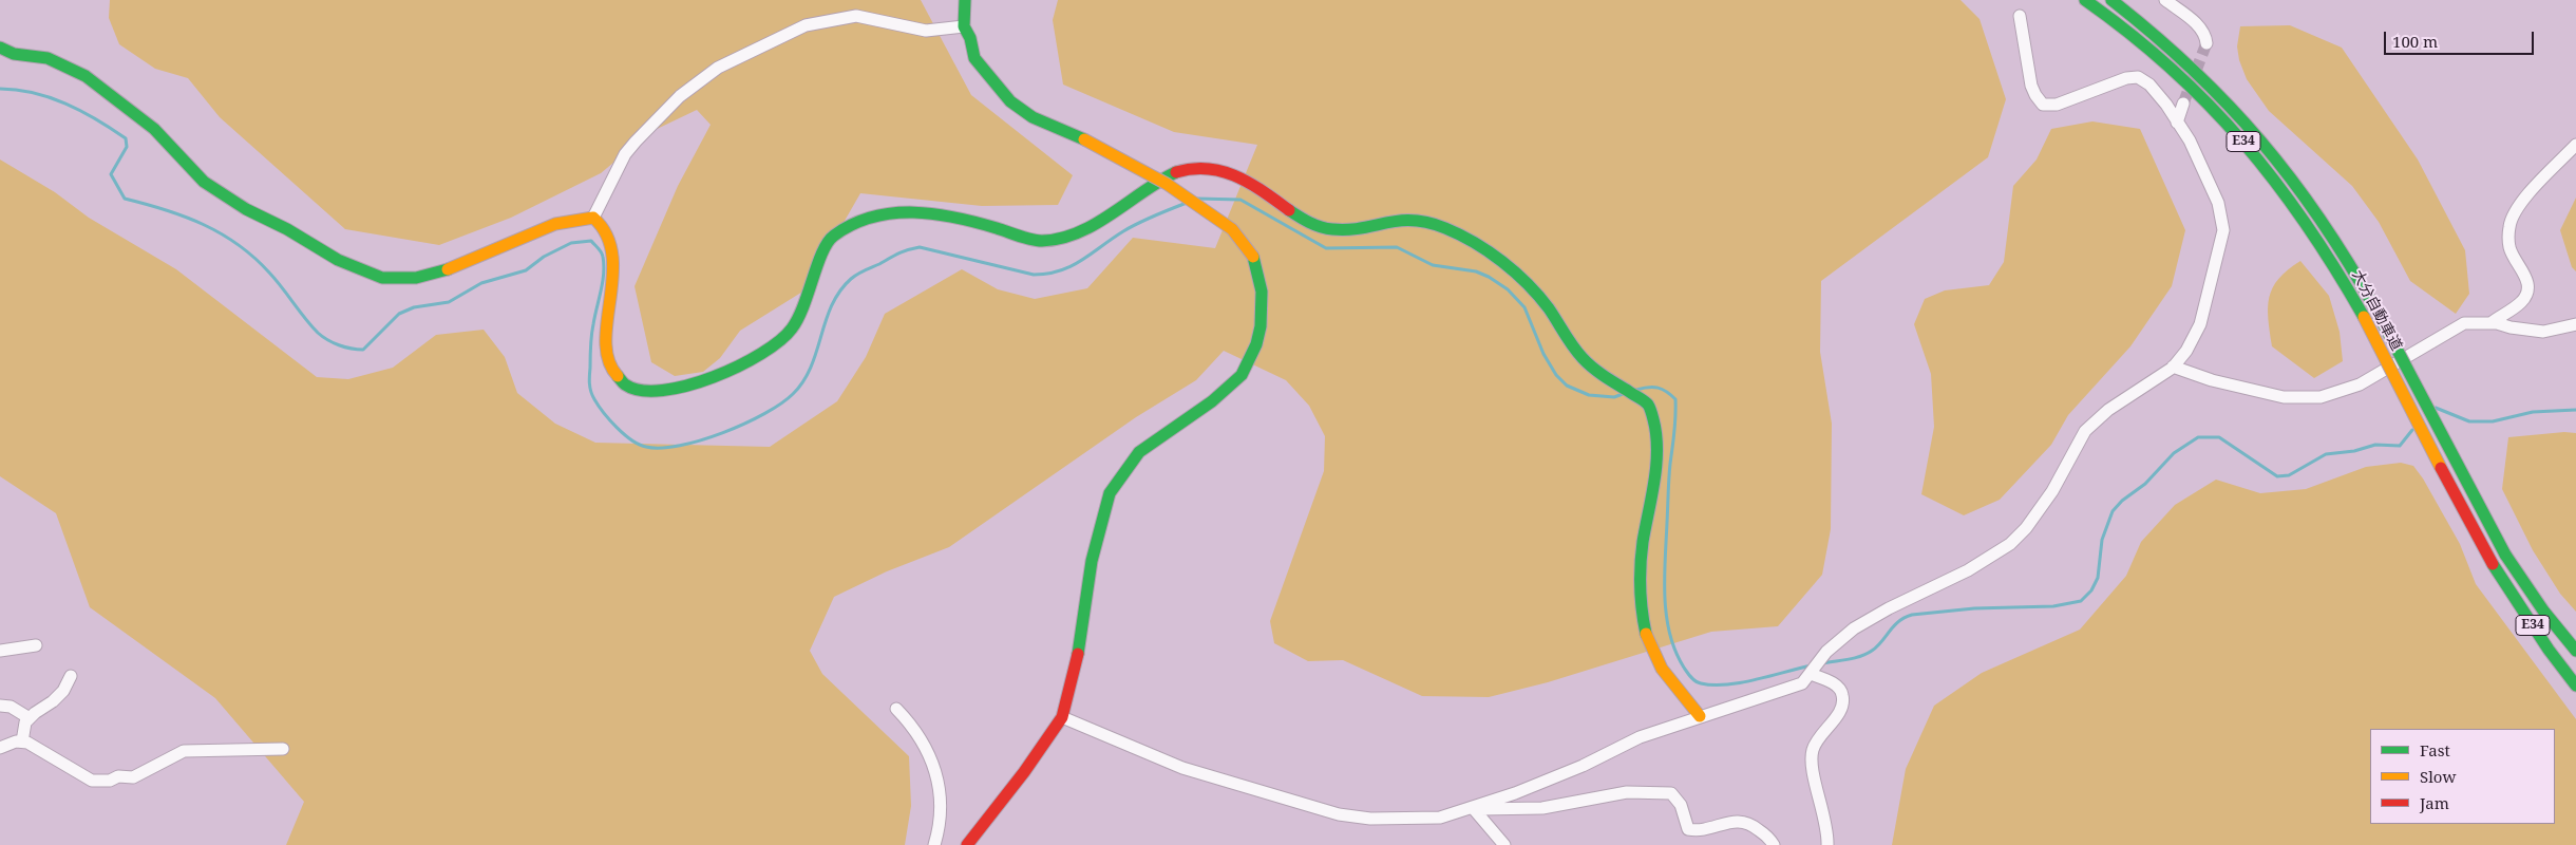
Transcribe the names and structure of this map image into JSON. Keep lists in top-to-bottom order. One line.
{"streets":{"main road":["E34","大分自動車道"]},"legend":["Fast","Slow","Jam"],"scale_bar":"100 m"}
